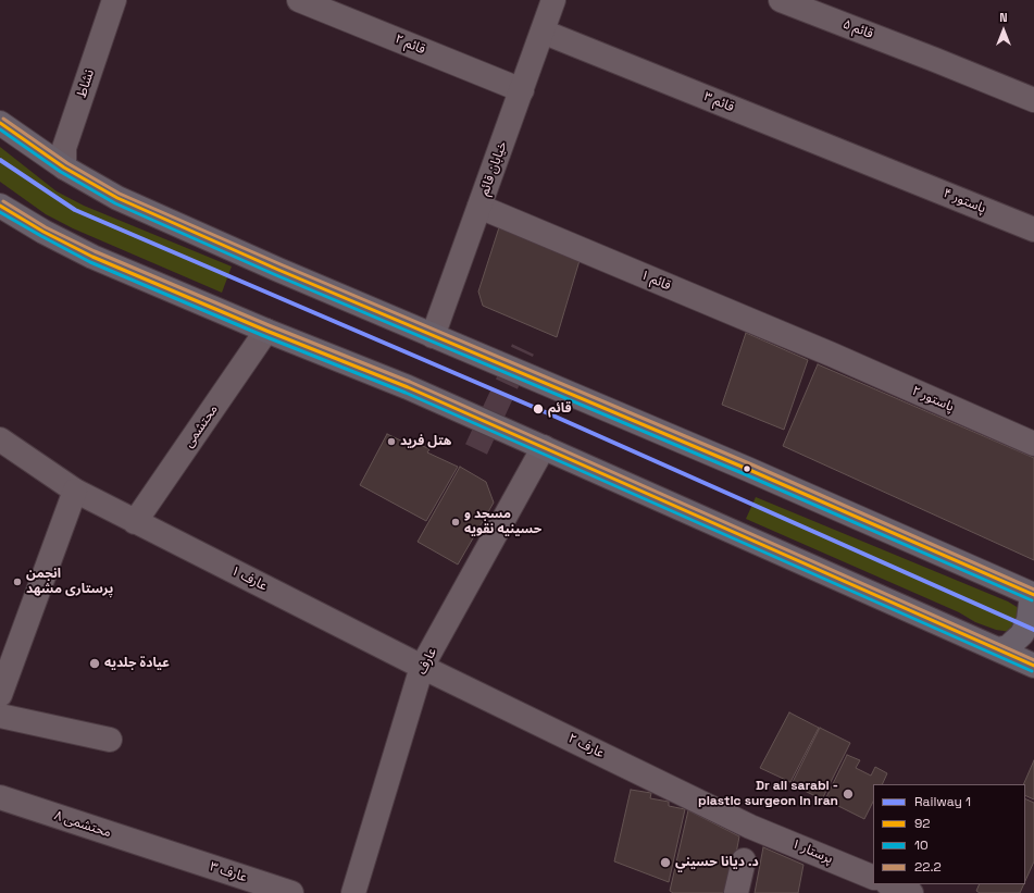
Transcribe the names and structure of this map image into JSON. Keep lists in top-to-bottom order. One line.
{"streets":{"street":["قائم ۵","قائم ۲","نشاط","قائم ۳","خیابان قائم","پاستور ۴","قائم ۱","پاستور ۲","محتشمی","عارف ۱","عارف","عارف ۲","محتشمی ۸","پرستار ۱","عارف ۳"]},"crossings":[["قائم ۲","خیابان قائم"],["قائم ۳","خیابان قائم"],["قائم ۳","پاستور ۴"],["خیابان قائم","قائم ۱"],["قائم ۱","پاستور ۲"],["محتشمی","عارف ۱"],["عارف ۱","عارف"],["عارف ۱","عارف ۲"],["عارف","عارف ۲"],["عارف ۲","پرستار ۱"],["محتشمی ۸","عارف ۳"]],"places":["قائم","هتل فرید","مسجد و حسینیه نقویه","انجمن پرستاری مشهد","عيادة جلديه","Dr ali sarabi - plastic surgeon in iran","د. ديانا حسيني"],"lines":["transit line 22.2","transit line 92","transit line 10","rail line 1"],"legend":["Railway 1","92","10","22.2"],"north":"top"}
